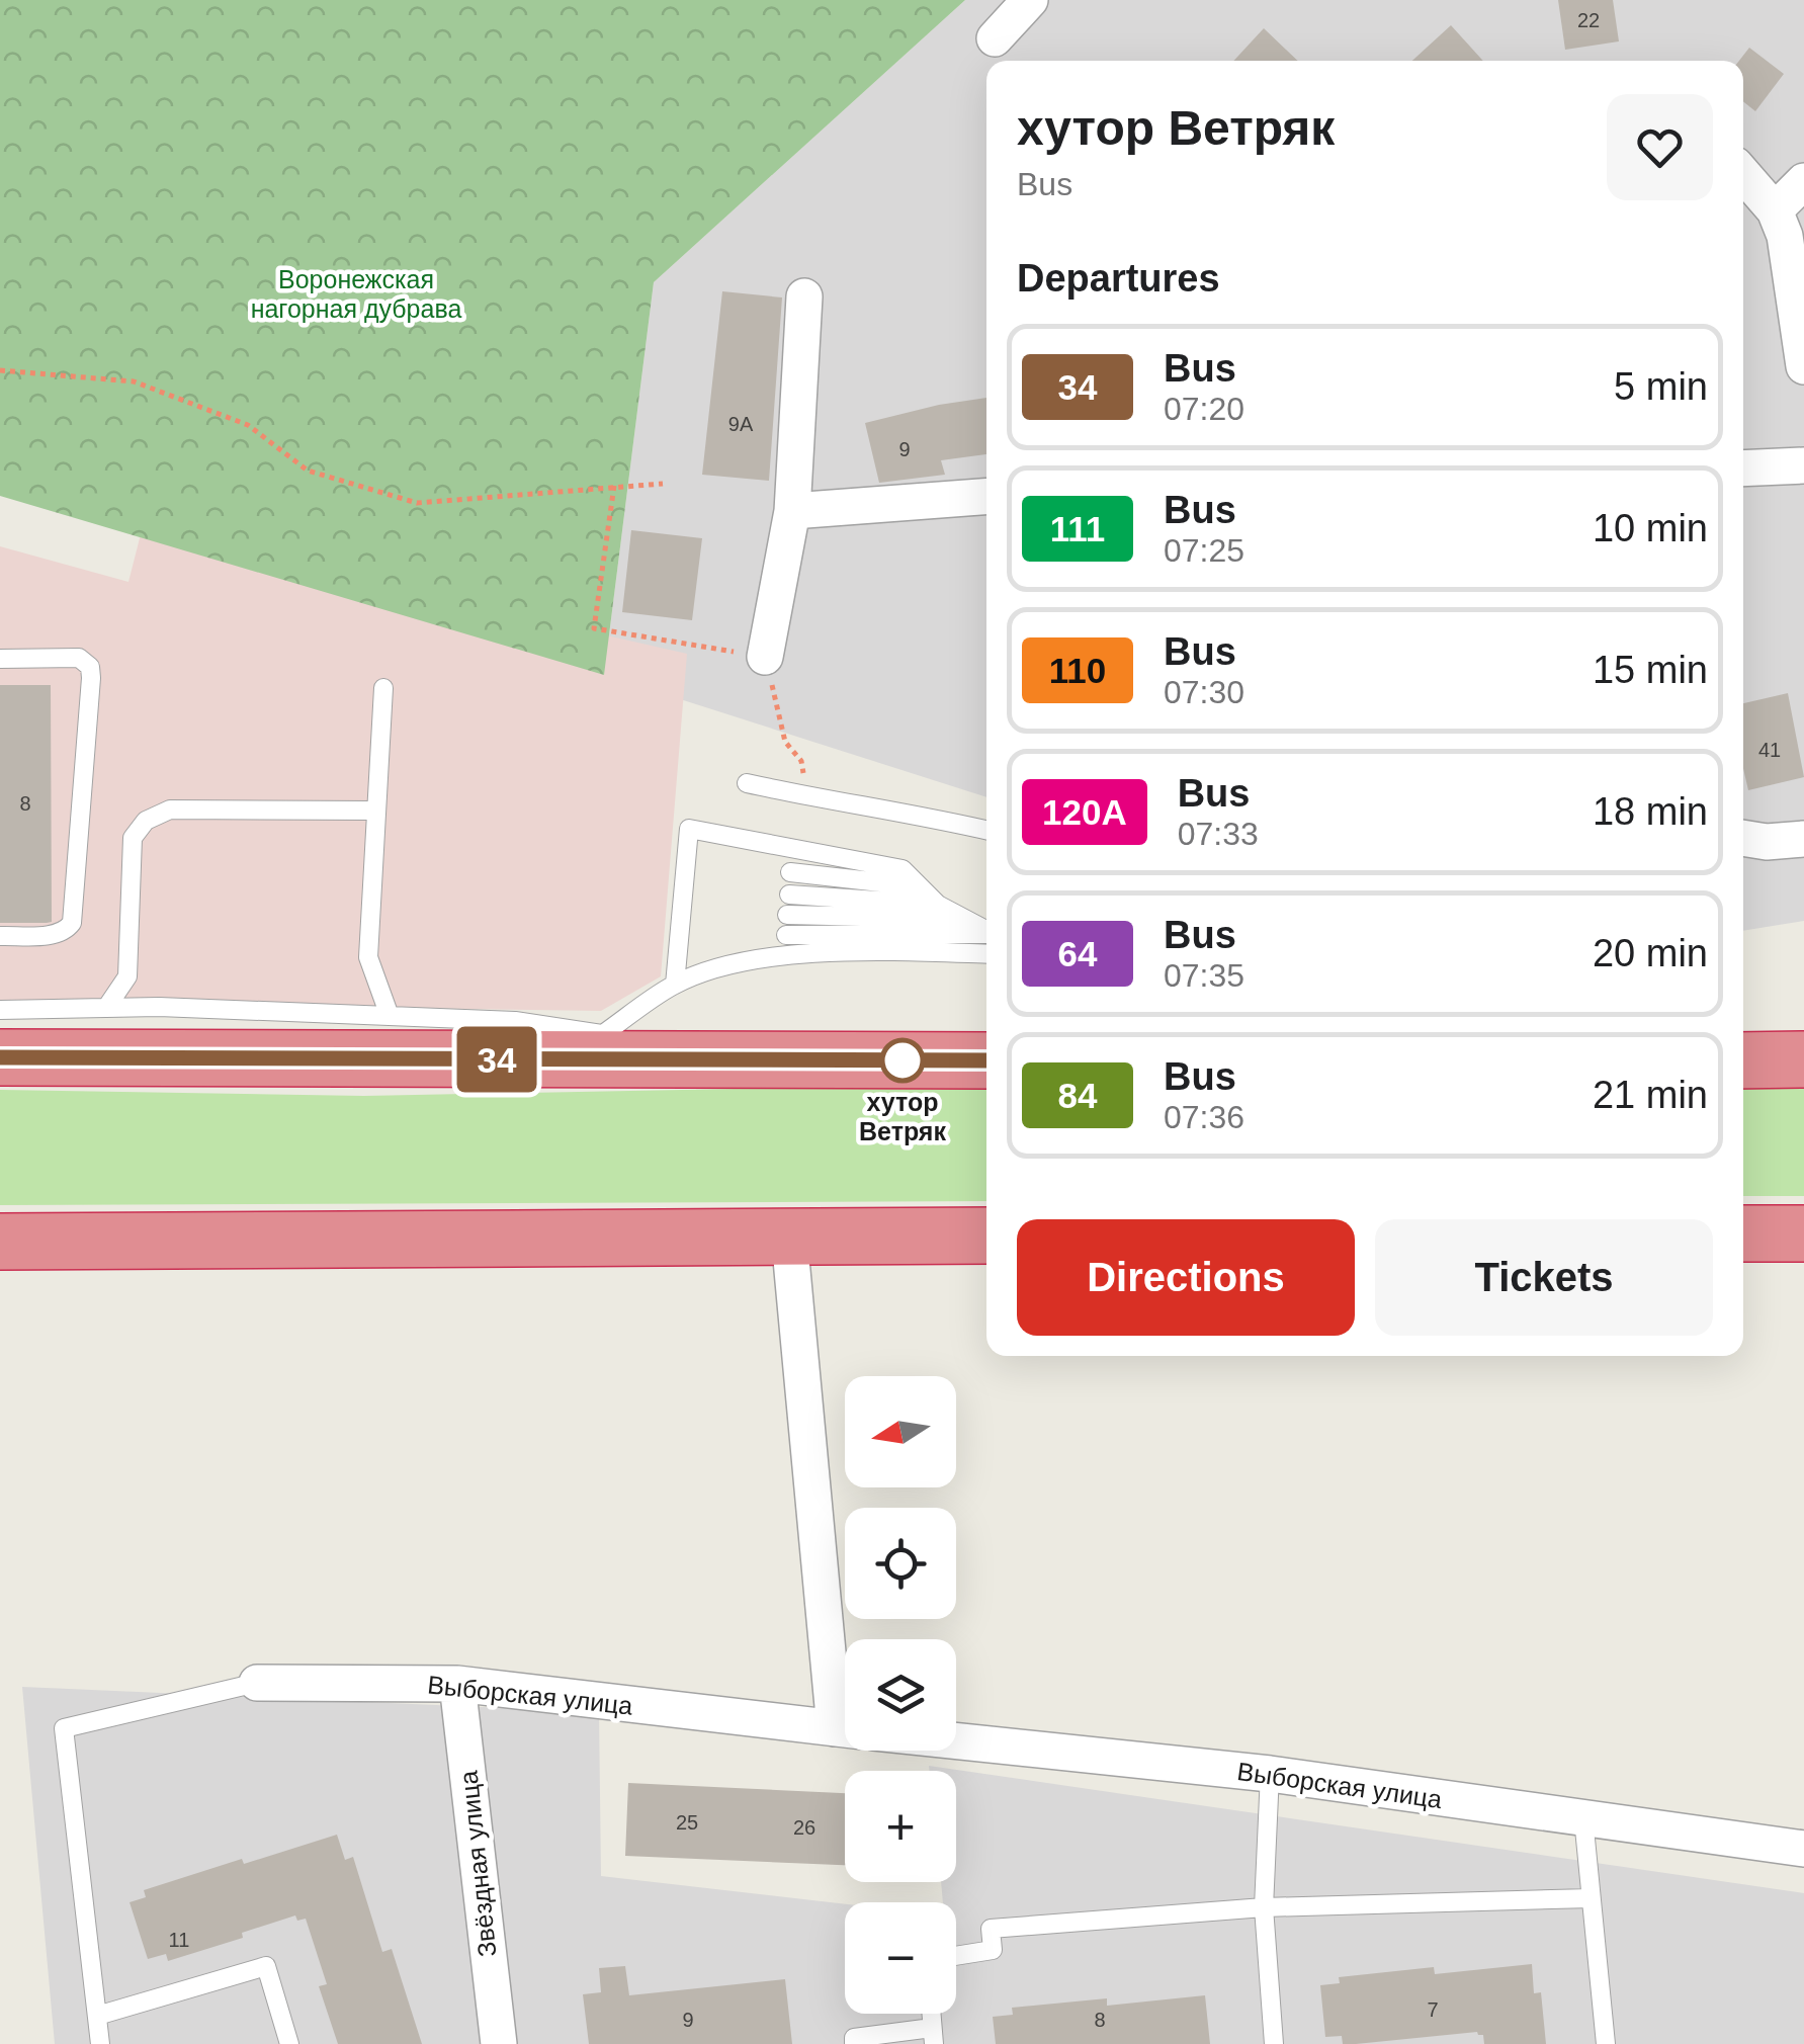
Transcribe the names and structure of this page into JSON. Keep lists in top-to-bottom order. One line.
{"streets":{"street":["Выборская улица","Звёздная улица"]},"crossings":[["Выборская улица","Звёздная улица"]],"parks":["Воронежская нагорная дубрава"],"places":["хутор Ветряк"],"lines":["bus line 34"],"house_numbers":["22","9А","9","41","8","25","26","11","7","9","8"],"north":"left","page":{"on_map":"34","heading":[["хутор Ветряк","Bus"],"Departures"],"list":[{"mark":"34","name":"Bus","note":"07:20","value":"5 min"},{"mark":"111","name":"Bus","note":"07:25","value":"10 min"},{"mark":"110","name":"Bus","note":"07:30","value":"15 min"},{"mark":"120А","name":"Bus","note":"07:33","value":"18 min"},{"mark":"64","name":"Bus","note":"07:35","value":"20 min"},{"mark":"84","name":"Bus","note":"07:36","value":"21 min"}],"buttons":["Directions","Tickets"],"map_buttons":["+","−"]}}
